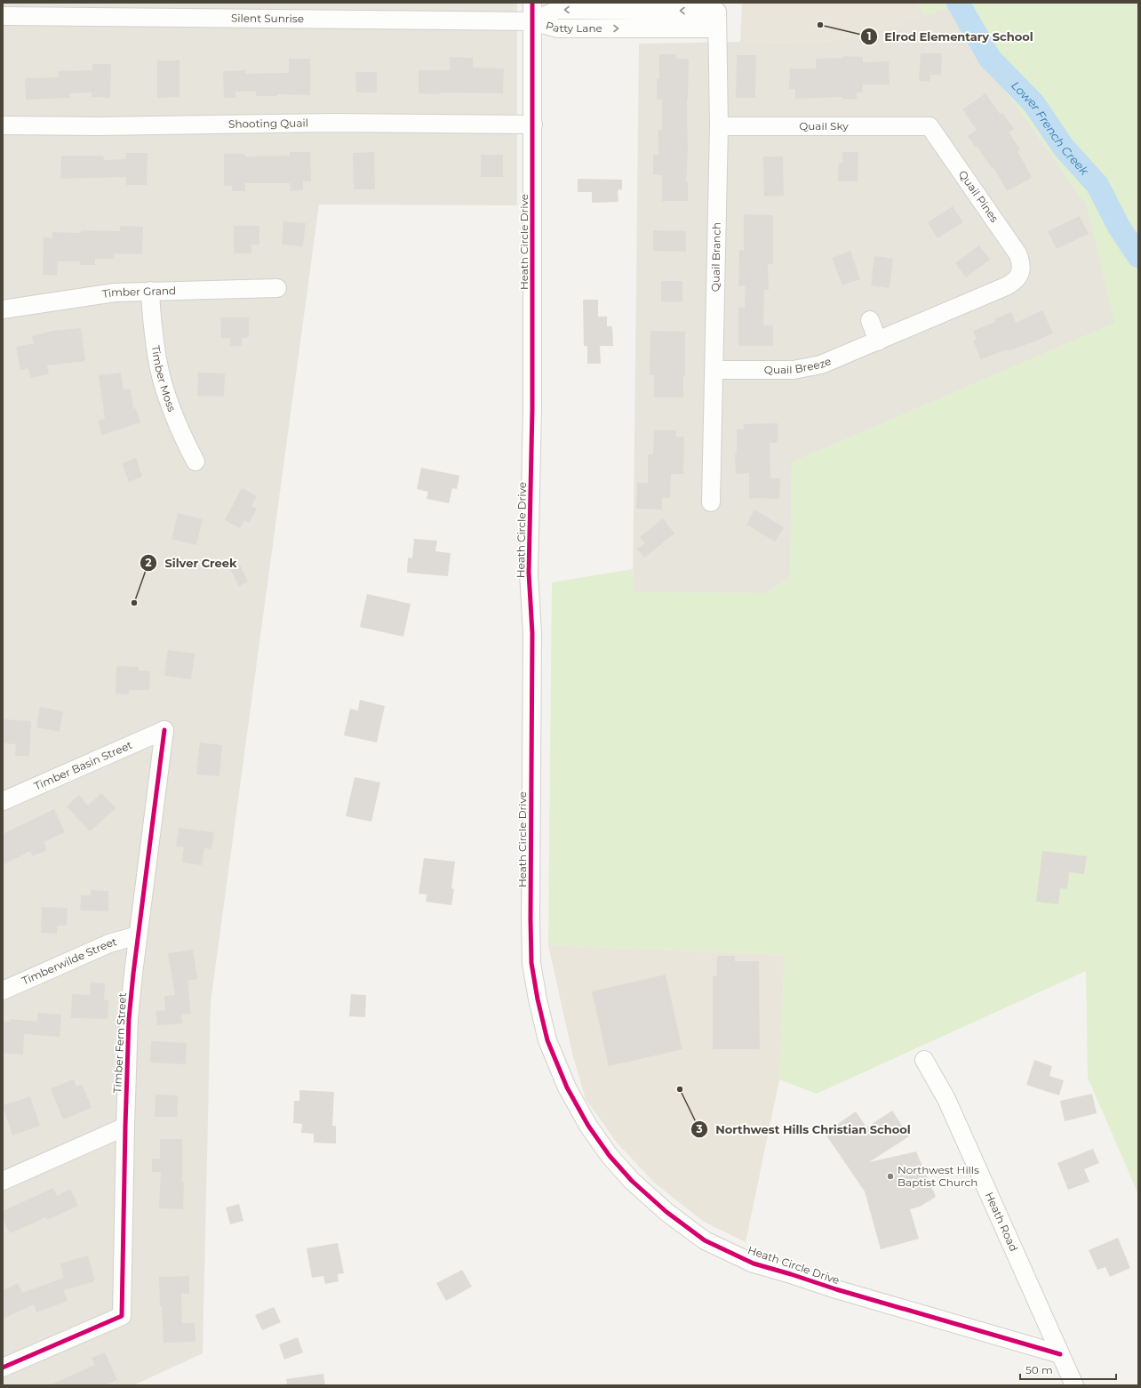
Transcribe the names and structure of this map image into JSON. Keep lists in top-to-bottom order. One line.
{"streets":{"street":["Silent Sunrise","Patty Lane","Shooting Quail","Quail Sky","Quail Pines","Heath Circle Drive","Quail Branch","Timber Grand","Quail Breeze","Timber Moss","Timber Basin Street","Timberwilde Street","Timber Fern Street","Heath Road"]},"crossings":[["Silent Sunrise","Patty Lane"],["Silent Sunrise","Heath Circle Drive"],["Patty Lane","Heath Circle Drive"],["Patty Lane","Quail Branch"],["Shooting Quail","Heath Circle Drive"],["Quail Sky","Quail Pines"],["Quail Sky","Quail Branch"],["Quail Pines","Quail Breeze"],["Heath Circle Drive","Heath Road"],["Quail Branch","Quail Breeze"],["Timber Grand","Timber Moss"],["Timber Basin Street","Timber Fern Street"],["Timberwilde Street","Timber Fern Street"]],"water":["Lower French Creek"],"places":["Elrod Elementary School","Silver Creek","Northwest Hills Christian School","Northwest Hills Baptist Church"],"scale_bar":"50 m"}
